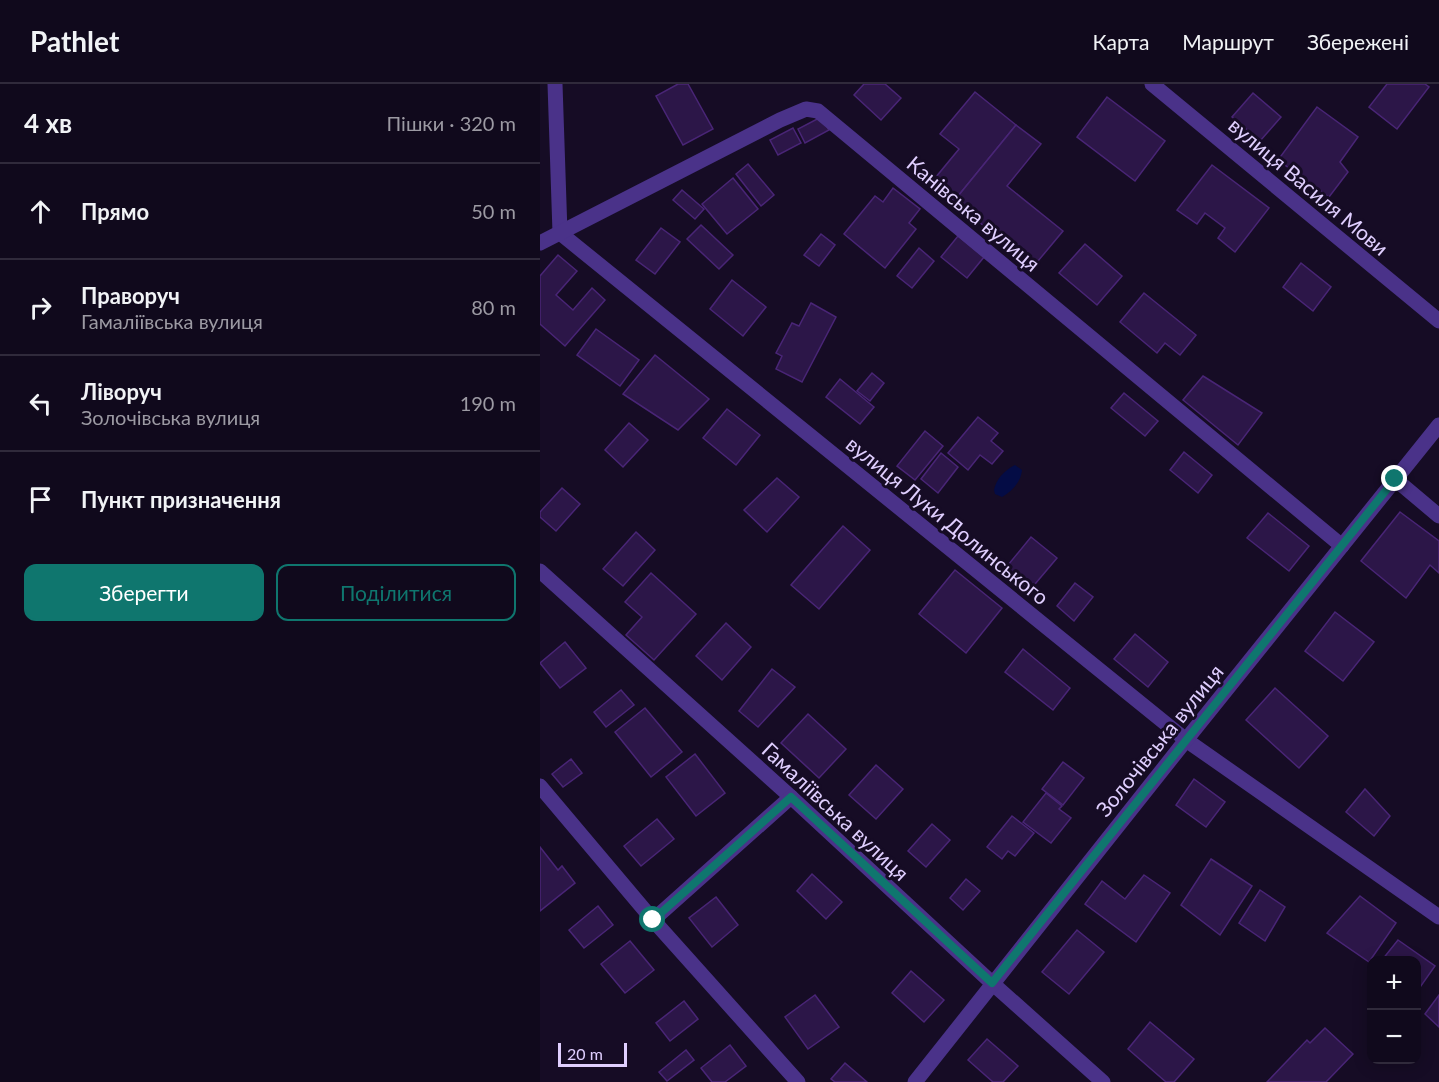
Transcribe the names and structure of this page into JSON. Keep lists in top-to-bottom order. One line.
{"streets":{"street":["вулиця Василя Мови","Канівська вулиця","вулиця Луки Долинського","Золочівська вулиця","Гамаліївська вулиця"]},"crossings":[["Канівська вулиця","вулиця Луки Долинського"],["Канівська вулиця","Золочівська вулиця"],["вулиця Луки Долинського","Золочівська вулиця"],["Золочівська вулиця","Гамаліївська вулиця"]],"scale_bar":"20 m","page":{"header":"Pathlet","nav":["Карта","Маршрут","Збережені"],"heading":["4 хв","Пішки · 320 m"],"list":[["Прямо","50 m"],["Праворуч","Гамаліївська вулиця","80 m"],["Ліворуч","Золочівська вулиця","190 m"],"Пункт призначення"],"buttons":["Зберегти","Поділитися"],"map_buttons":["+","−"],"scale":"20 m"}}
